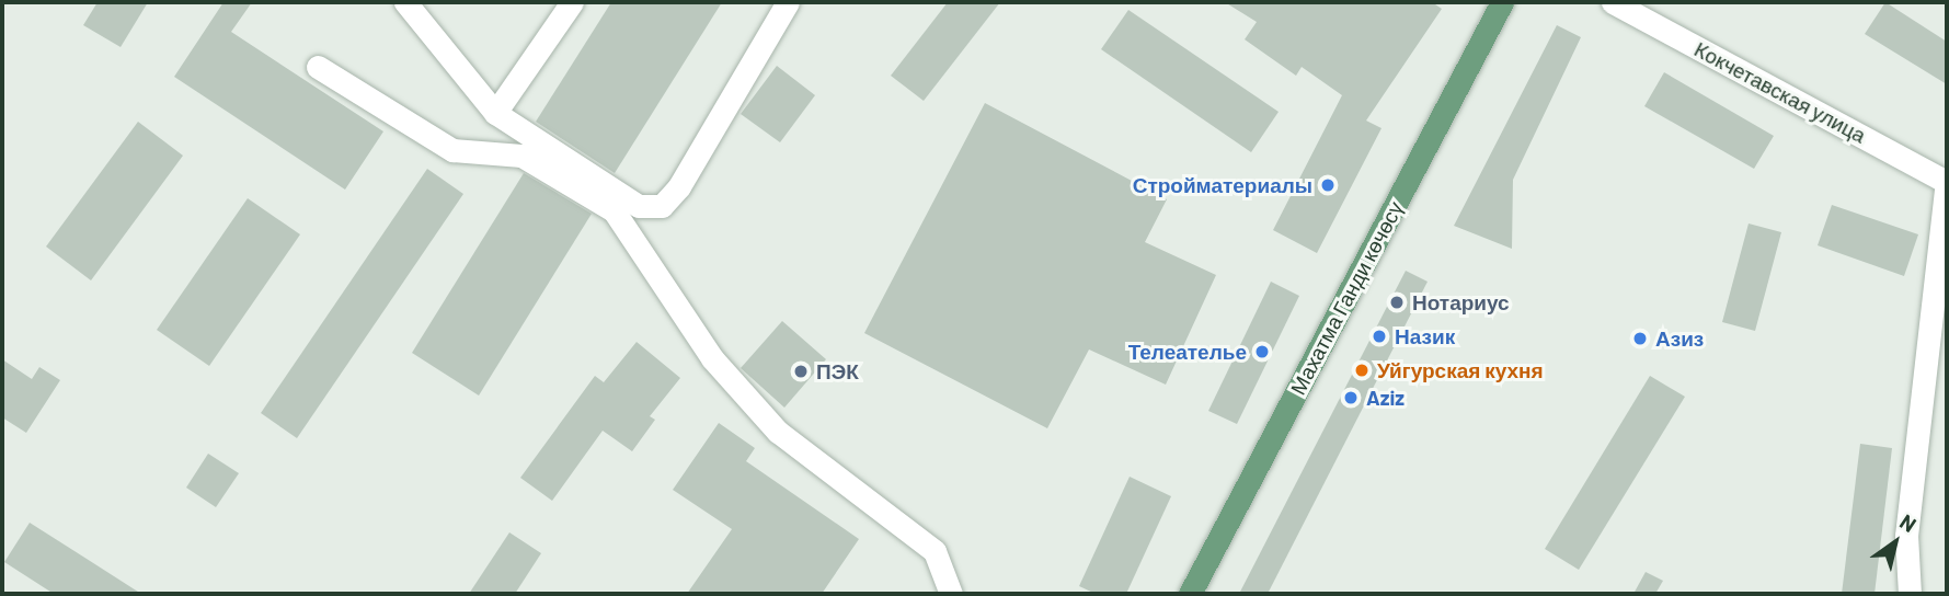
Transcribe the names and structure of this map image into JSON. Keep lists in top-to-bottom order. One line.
{"streets":{"main road":["Махатма Ганди көчөсү"],"street":["Кокчетавская улица"]},"places":["Стройматериалы","Нотариус","Назик","Азиз","Телеателье","Уйгурская кухня","ПЭК","Aziz"],"north":"top right"}
